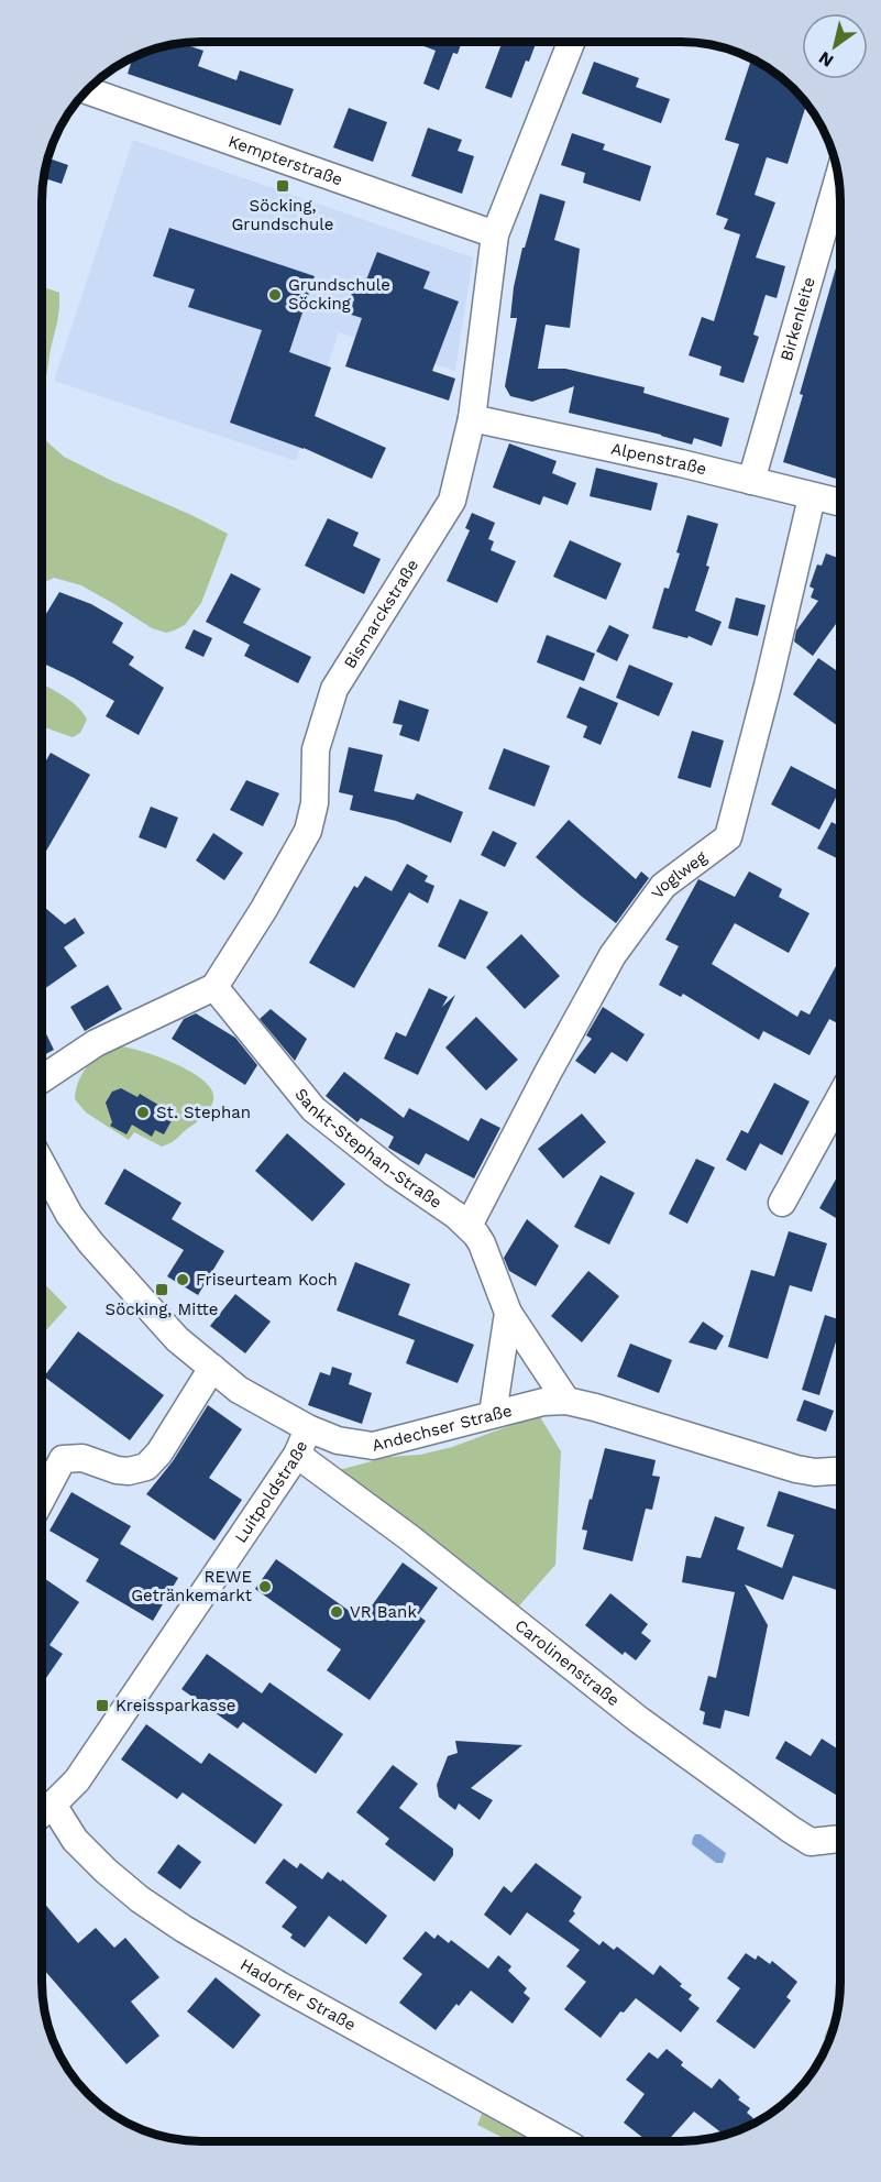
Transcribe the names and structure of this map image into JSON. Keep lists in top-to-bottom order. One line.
{"streets":{"street":["Kempterstraße","Birkenleite","Alpenstraße","Bismarckstraße","Voglweg","Sankt-Stephan-Straße","Andechser Straße","Luitpoldstraße","Carolinenstraße","Hadorfer Straße"]},"crossings":[["Kempterstraße","Bismarckstraße"],["Birkenleite","Alpenstraße"],["Alpenstraße","Bismarckstraße"],["Alpenstraße","Voglweg"],["Bismarckstraße","Sankt-Stephan-Straße"],["Voglweg","Sankt-Stephan-Straße"],["Sankt-Stephan-Straße","Andechser Straße"],["Andechser Straße","Luitpoldstraße"],["Luitpoldstraße","Carolinenstraße"],["Luitpoldstraße","Hadorfer Straße"]],"places":{"transit":["Söcking, Grundschule","Söcking, Mitte","Kreissparkasse"],"other":["Grundschule Söcking","St. Stephan","Friseurteam Koch","REWE Getränkemarkt","VR Bank"]},"north":"bottom left"}
